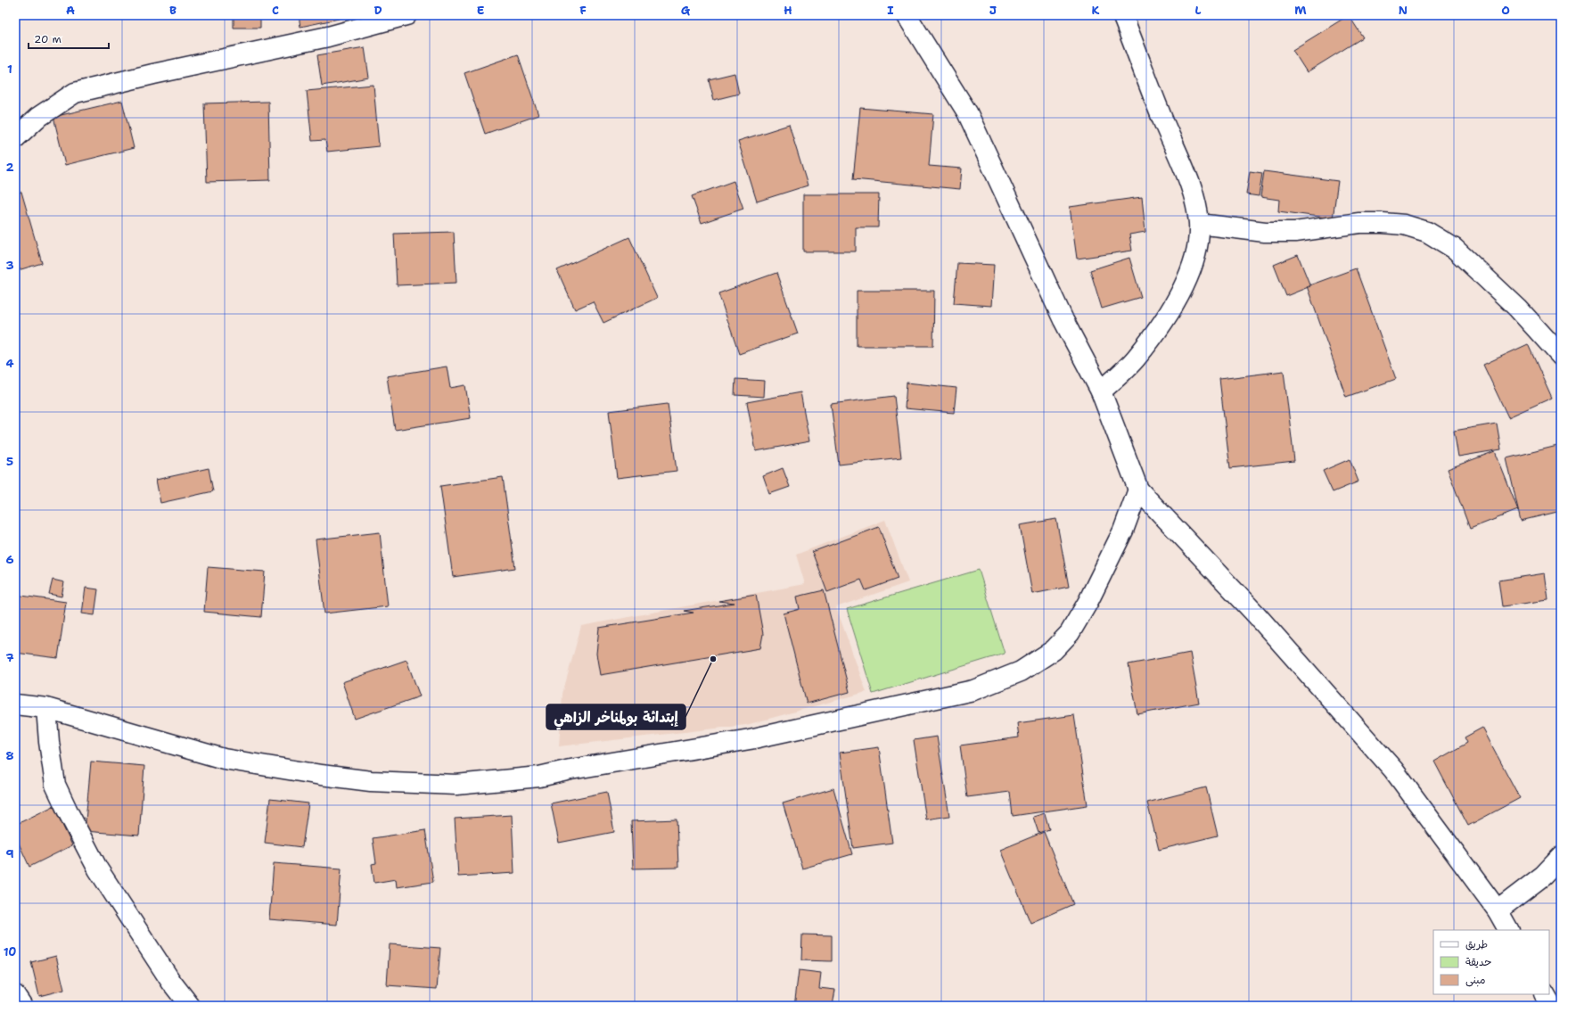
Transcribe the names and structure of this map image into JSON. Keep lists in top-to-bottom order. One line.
{"places":["إبتدائة بولمناخر الزاهي"],"legend":["طريق","حديقة","مبنى"],"scale_bar":"20 m","grid":{"columns":["A","B","C","D","E","F","G","H","I","J","K","L","M","N","O"],"rows":["1","2","3","4","5","6","7","8","9","10"]}}
